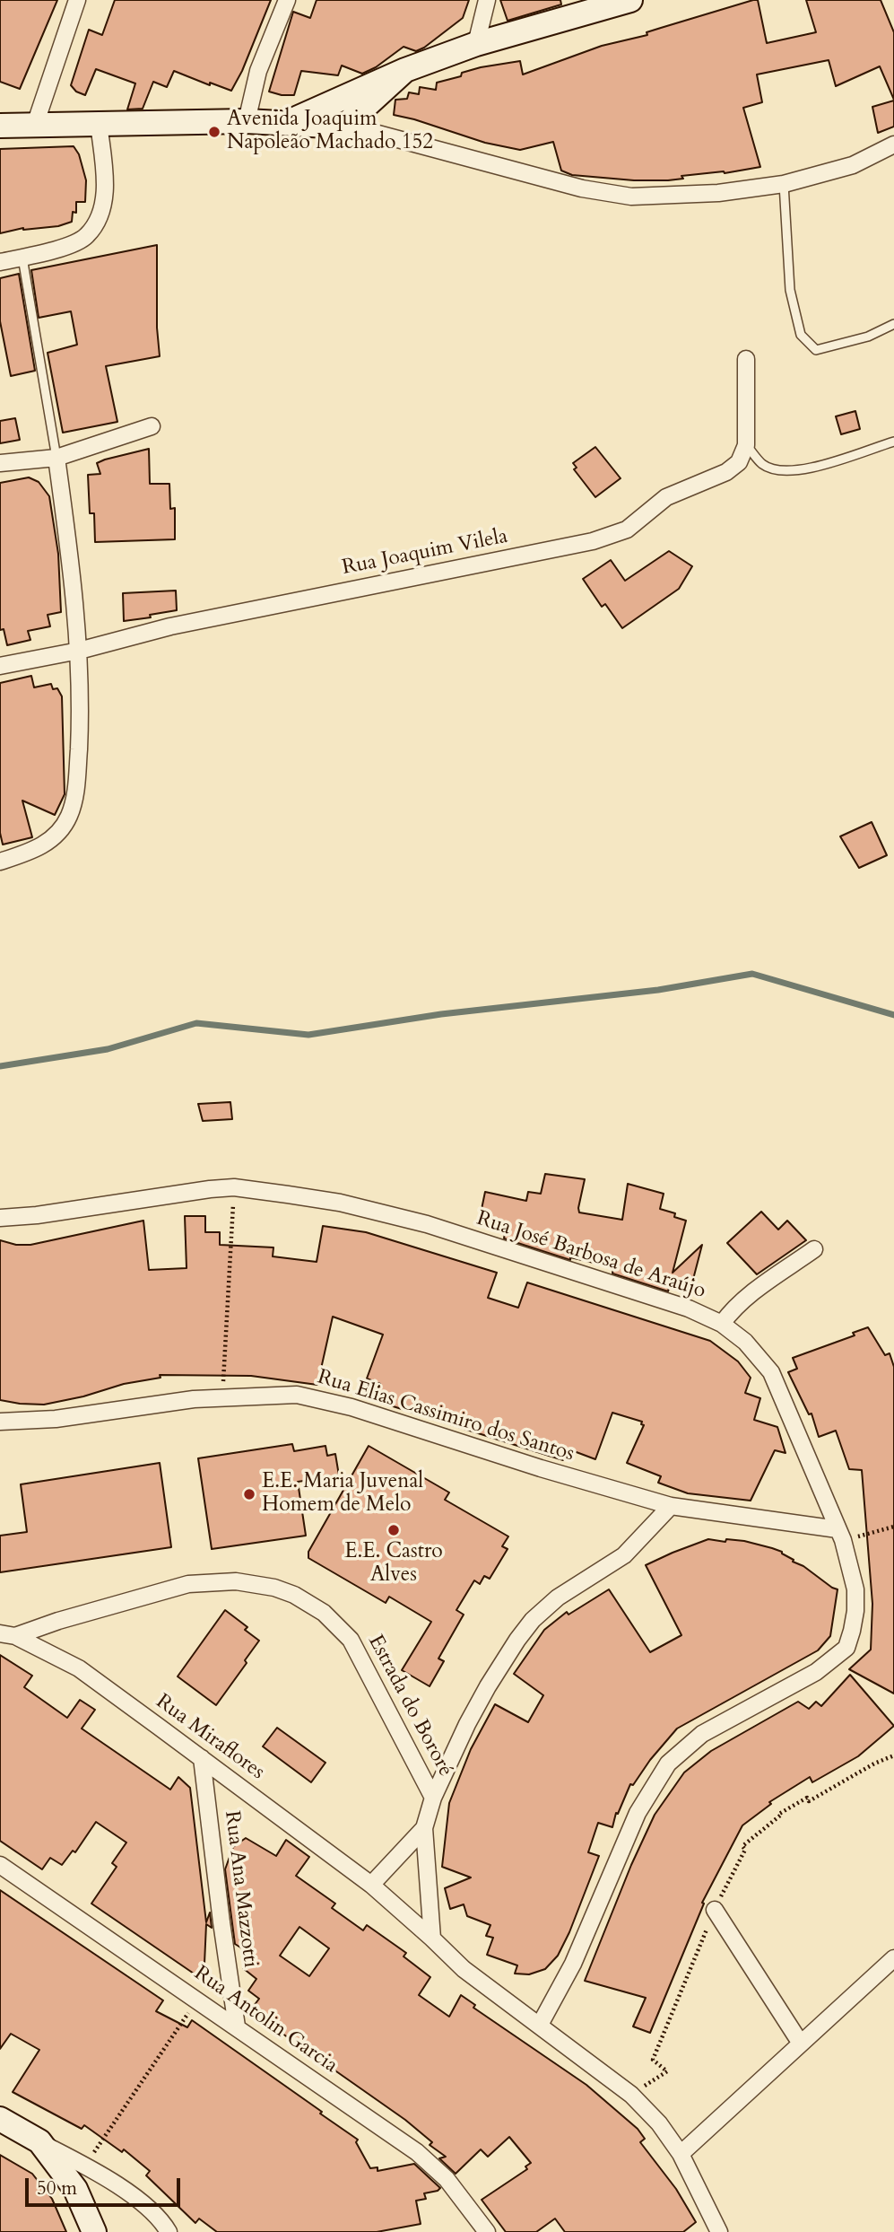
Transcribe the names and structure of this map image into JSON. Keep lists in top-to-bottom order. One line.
{"streets":{"street":["Rua Joaquim Vilela","Rua José Barbosa de Araújo","Rua Elias Cassimiro dos Santos","Estrada do Bororé","Rua Miraflores","Rua Ana Mazzotti","Rua Antolin Garcia"]},"crossings":[["Rua José Barbosa de Araújo","Rua Elias Cassimiro dos Santos"],["Estrada do Bororé","Rua Miraflores"],["Rua Miraflores","Rua Ana Mazzotti"],["Rua Ana Mazzotti","Rua Antolin Garcia"]],"places":["Avenida Joaquim Napoleão Machado 152","E.E. Maria Juvenal Homem de Melo","E.E. Castro Alves"],"scale_bar":"50 m"}
